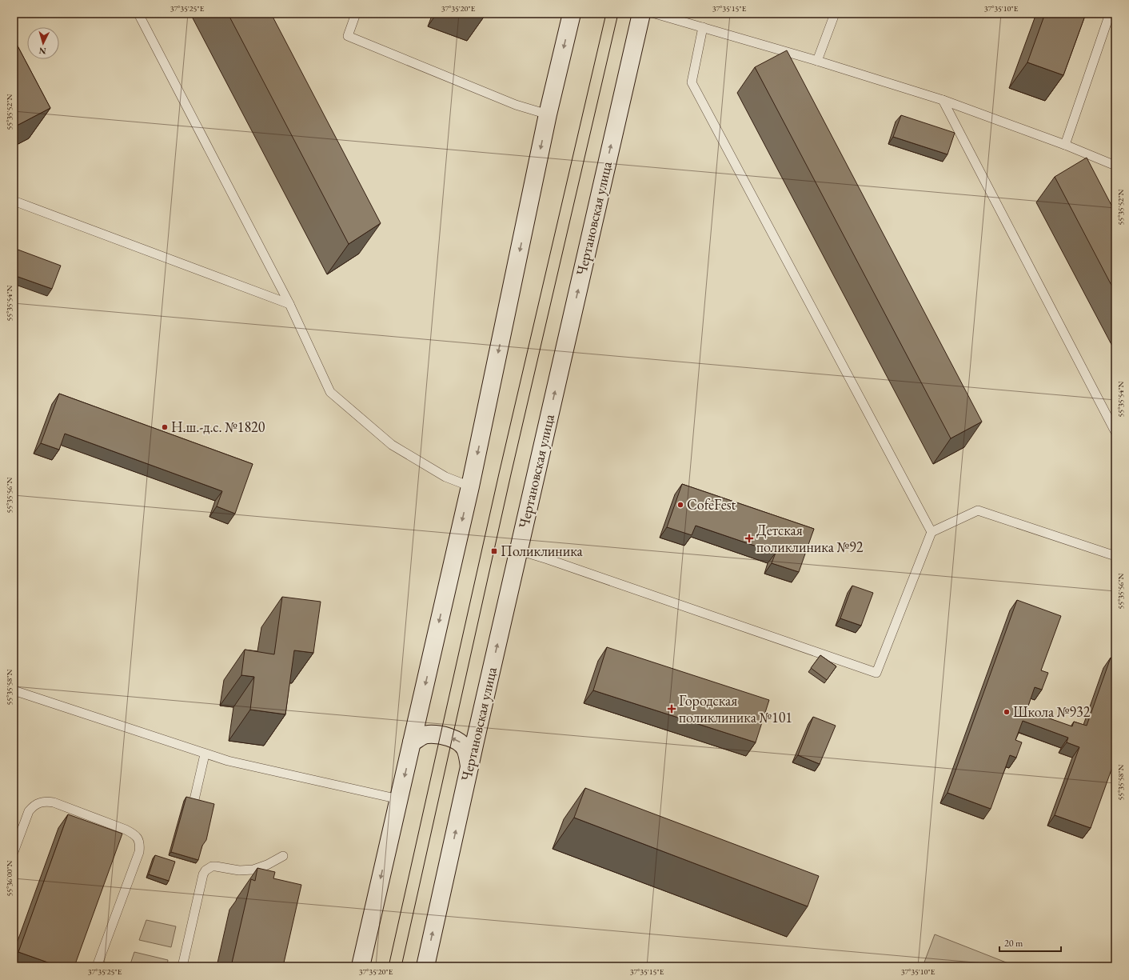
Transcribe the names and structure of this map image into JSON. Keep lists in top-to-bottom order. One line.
{"streets":{"main road":["Чертановская улица"]},"places":{"other":["Н.ш.-д.с. №1820","CofeFest","Школа №932"],"health":["Детская поликлиника №92","Городская поликлиника №101"],"transit":["Поликлиника"]},"scale_bar":"20 m","north":"bottom","coordinates":["37°35'25\"E","37°35'20\"E","37°35'15\"E","37°35'10\"E","55°35'52\"N","55°35'54\"N","55°35'56\"N","55°35'58\"N","55°36'00\"N"]}
